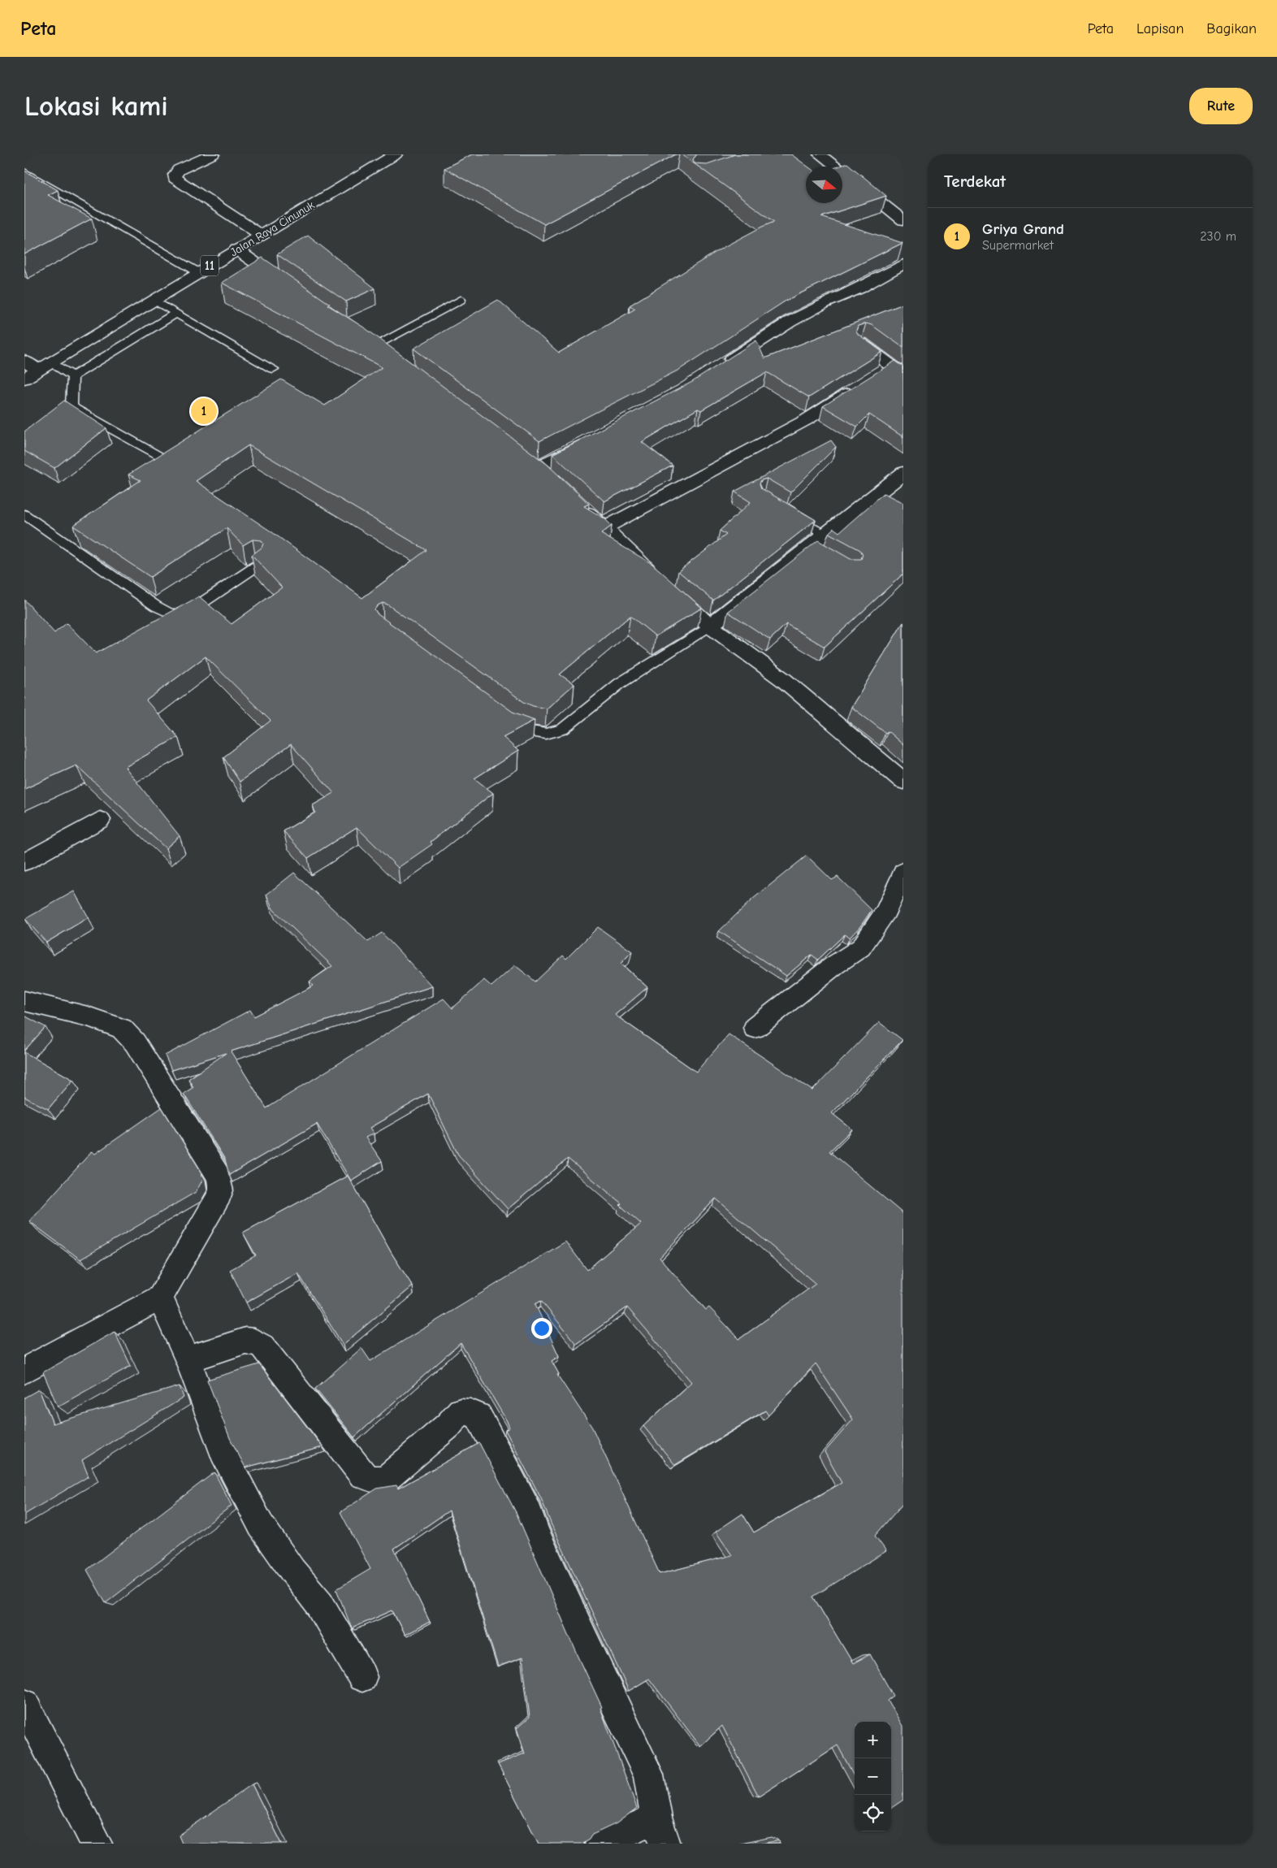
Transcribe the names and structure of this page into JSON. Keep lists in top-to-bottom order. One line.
{"streets":{"main road":["Jalan Raya Cinunuk","11"]},"north":"right","page":{"header":"Peta","nav":["Peta","Lapisan","Bagikan"],"buttons":"Rute","title":"Lokasi kami","heading":"Terdekat","list":[{"mark":"1","name":"Griya Grand","note":"Supermarket","value":"230 m"}],"pins":"1","map_buttons":["+","−"]}}
